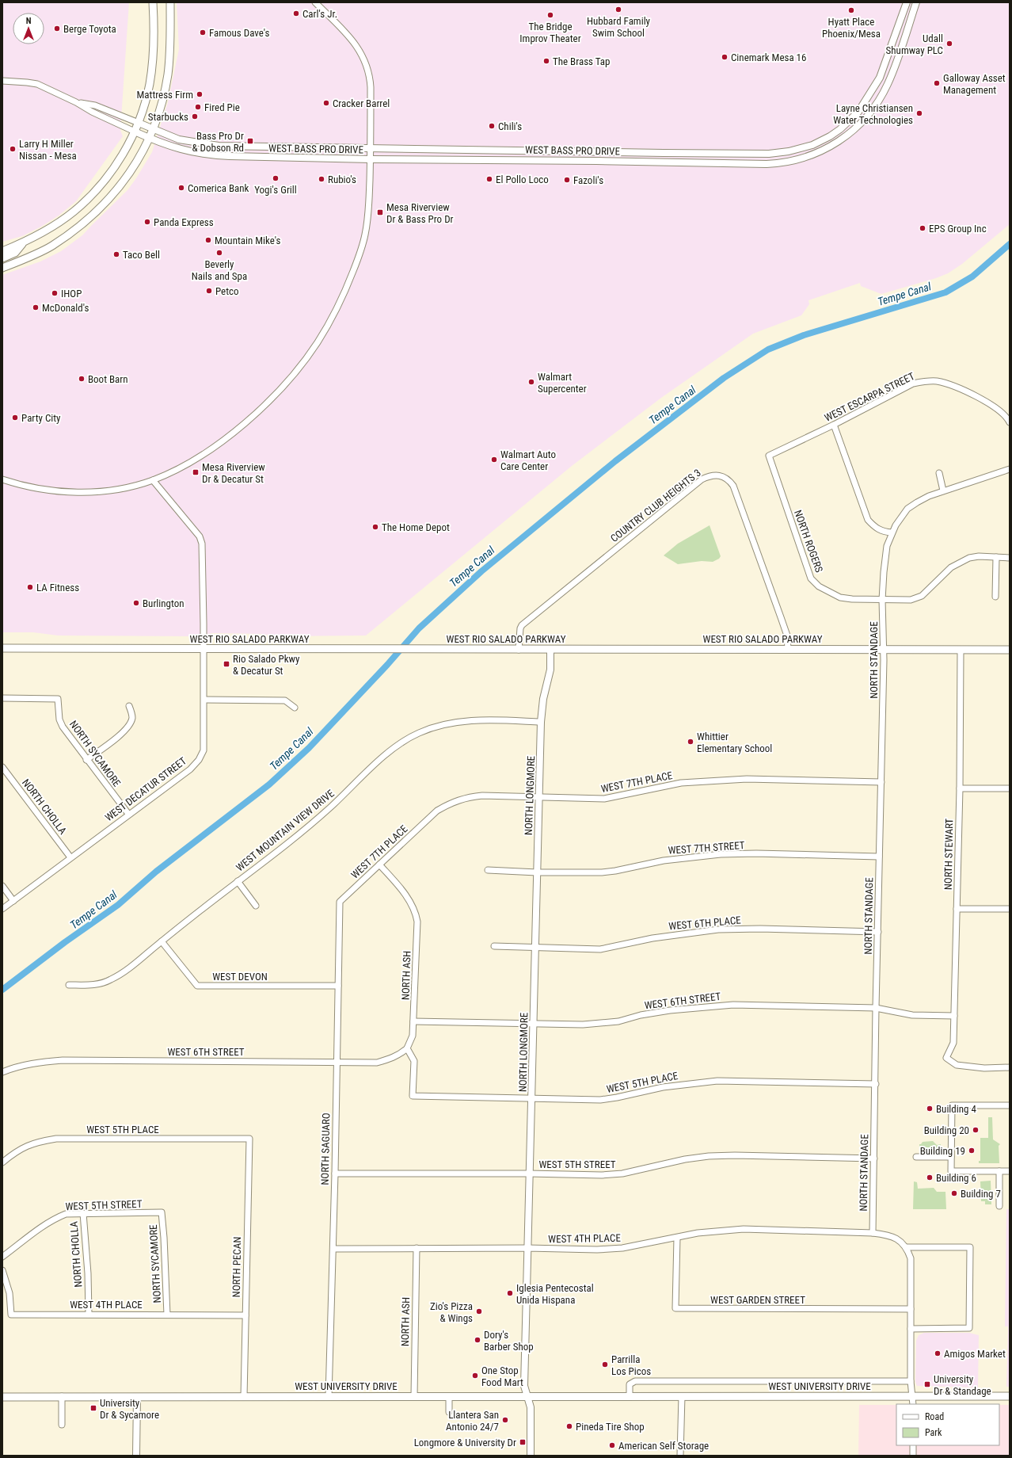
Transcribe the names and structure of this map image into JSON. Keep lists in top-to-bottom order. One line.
{"streets":{"main road":["WEST RIO SALADO PARKWAY","WEST UNIVERSITY DRIVE"],"street":["WEST BASS PRO DRIVE","WEST ESCARPA STREET","COUNTRY CLUB HEIGHTS 3","NORTH ROGERS","NORTH STANDAGE","NORTH SYCAMORE","WEST 7TH PLACE","WEST DECATUR STREET","NORTH LONGMORE","NORTH CHOLLA","WEST MOUNTAIN VIEW DRIVE","WEST 7TH STREET","NORTH STEWART","WEST 6TH PLACE","NORTH ASH","WEST DEVON","WEST 6TH STREET","WEST 5TH PLACE","NORTH SAGUARO","WEST 5TH STREET","WEST 4TH PLACE","NORTH PECAN","WEST GARDEN STREET"]},"crossings":[["WEST ESCARPA STREET","NORTH ROGERS"],["COUNTRY CLUB HEIGHTS 3","WEST RIO SALADO PARKWAY"],["NORTH ROGERS","NORTH STANDAGE"],["WEST RIO SALADO PARKWAY","NORTH STANDAGE"],["WEST RIO SALADO PARKWAY","WEST DECATUR STREET"],["WEST RIO SALADO PARKWAY","NORTH LONGMORE"],["WEST RIO SALADO PARKWAY","NORTH STEWART"],["NORTH STANDAGE","WEST 7TH PLACE"],["NORTH STANDAGE","WEST 7TH STREET"],["NORTH STANDAGE","WEST 6TH PLACE"],["NORTH STANDAGE","WEST 6TH STREET"],["NORTH STANDAGE","WEST 5TH PLACE"],["NORTH STANDAGE","WEST 5TH STREET"],["NORTH STANDAGE","WEST 4TH PLACE"],["NORTH SYCAMORE","WEST DECATUR STREET"],["NORTH SYCAMORE","WEST 5TH STREET"],["NORTH SYCAMORE","WEST 4TH PLACE"],["WEST 7TH PLACE","NORTH LONGMORE"],["WEST 7TH PLACE","NORTH ASH"],["WEST 7TH PLACE","NORTH SAGUARO"],["WEST DECATUR STREET","NORTH CHOLLA"],["NORTH LONGMORE","WEST MOUNTAIN VIEW DRIVE"],["NORTH LONGMORE","WEST 7TH STREET"],["NORTH LONGMORE","WEST 6TH PLACE"],["NORTH LONGMORE","WEST 6TH STREET"],["NORTH LONGMORE","WEST 5TH PLACE"],["NORTH LONGMORE","WEST 5TH STREET"],["NORTH LONGMORE","WEST 4TH PLACE"],["NORTH LONGMORE","WEST UNIVERSITY DRIVE"],["NORTH CHOLLA","WEST 5TH STREET"],["NORTH CHOLLA","WEST 4TH PLACE"],["WEST MOUNTAIN VIEW DRIVE","WEST DEVON"],["NORTH STEWART","WEST 6TH STREET"],["NORTH ASH","WEST 6TH STREET"],["NORTH ASH","WEST 5TH PLACE"],["NORTH ASH","WEST 4TH PLACE"],["NORTH ASH","WEST UNIVERSITY DRIVE"],["WEST DEVON","NORTH SAGUARO"],["WEST 6TH STREET","WEST 5TH PLACE"],["WEST 6TH STREET","NORTH SAGUARO"],["WEST 5TH PLACE","NORTH PECAN"],["NORTH SAGUARO","WEST 5TH STREET"],["NORTH SAGUARO","WEST 4TH PLACE"],["NORTH SAGUARO","WEST UNIVERSITY DRIVE"],["WEST 4TH PLACE","NORTH PECAN"],["WEST 4TH PLACE","WEST GARDEN STREET"],["NORTH PECAN","WEST UNIVERSITY DRIVE"]],"water":["Tempe Canal"],"places":{"other":["Hubbard Family Swim School","Hyatt Place Phoenix/Mesa","Carl's Jr.","The Bridge Improv Theater","Berge Toyota","Famous Dave's","Udall Shumway PLC","Cinemark Mesa 16","The Brass Tap","Galloway Asset Management","Mattress Firm","Cracker Barrel","Fired Pie","Layne Christiansen Water Technologies","Starbucks","Chili's","Larry H Miller Nissan - Mesa","Yogi's Grill","Rubio's","El Pollo Loco","Fazoli's","Comerica Bank","Panda Express","EPS Group Inc","Mountain Mike's","Beverly Nails and Spa","Taco Bell","Petco","IHOP","McDonald's","Boot Barn","Walmart Supercenter","Party City","Walmart Auto Care Center","The Home Depot","LA Fitness","Burlington","Whittier Elementary School","Building 4","Building 20","Building 19","Building 6","Building 7","Iglesia Pentecostal Unida Hispana","Zio's Pizza & Wings","Dory's Barber Shop","Amigos Market","Parrilla Los Picos","One Stop Food Mart","Llantera San Antonio 24/7","Pineda Tire Shop","American Self Storage"],"transit":["Bass Pro Dr & Dobson Rd","Mesa Riverview Dr & Bass Pro Dr","Mesa Riverview Dr & Decatur St","Rio Salado Pkwy & Decatur St","University Dr & Standage","University Dr & Sycamore","Longmore & University Dr"]},"legend":["Road","Park"],"north":"top"}
